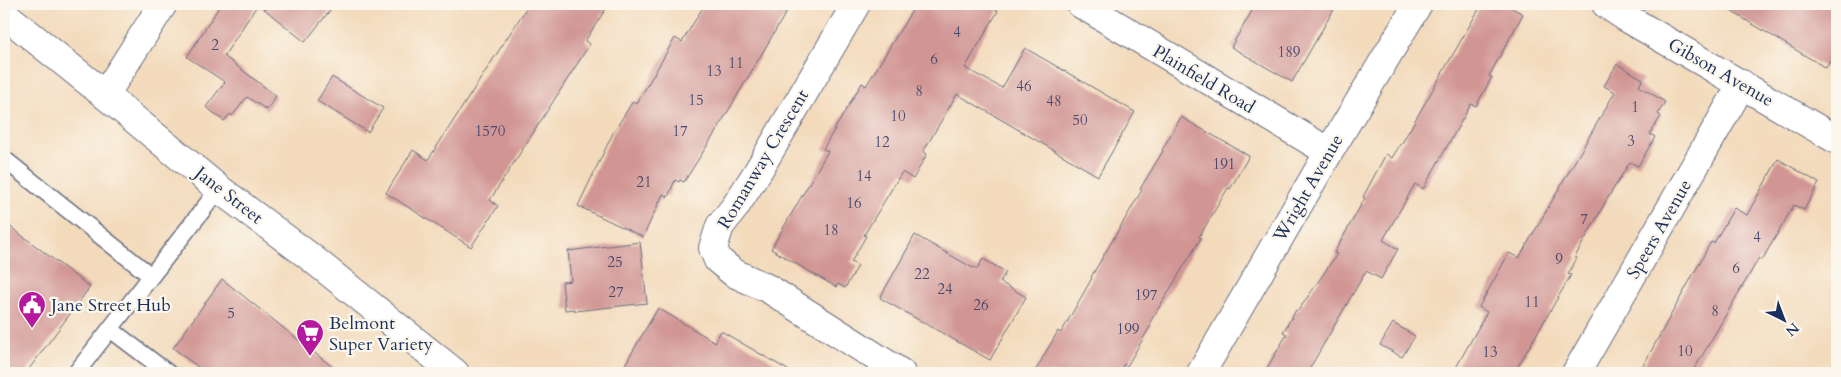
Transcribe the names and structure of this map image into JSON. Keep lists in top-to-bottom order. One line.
{"streets":{"street":["Gibson Avenue","Plainfield Road","Romanway Crescent","Wright Avenue","Jane Street","Speers Avenue"]},"crossings":[["Gibson Avenue","Speers Avenue"],["Plainfield Road","Wright Avenue"]],"places":{"public building":["Jane Street Hub"],"supermarket":["Belmont Super Variety"]},"house_numbers":["4","2","189","6","11","13","46","8","15","48","1","10","50","1570","17","3","12","191","14","21","16","7","18","4","9","25","6","22","24","27","197","11","26","8","5","199","10","13"],"north":"bottom right"}
